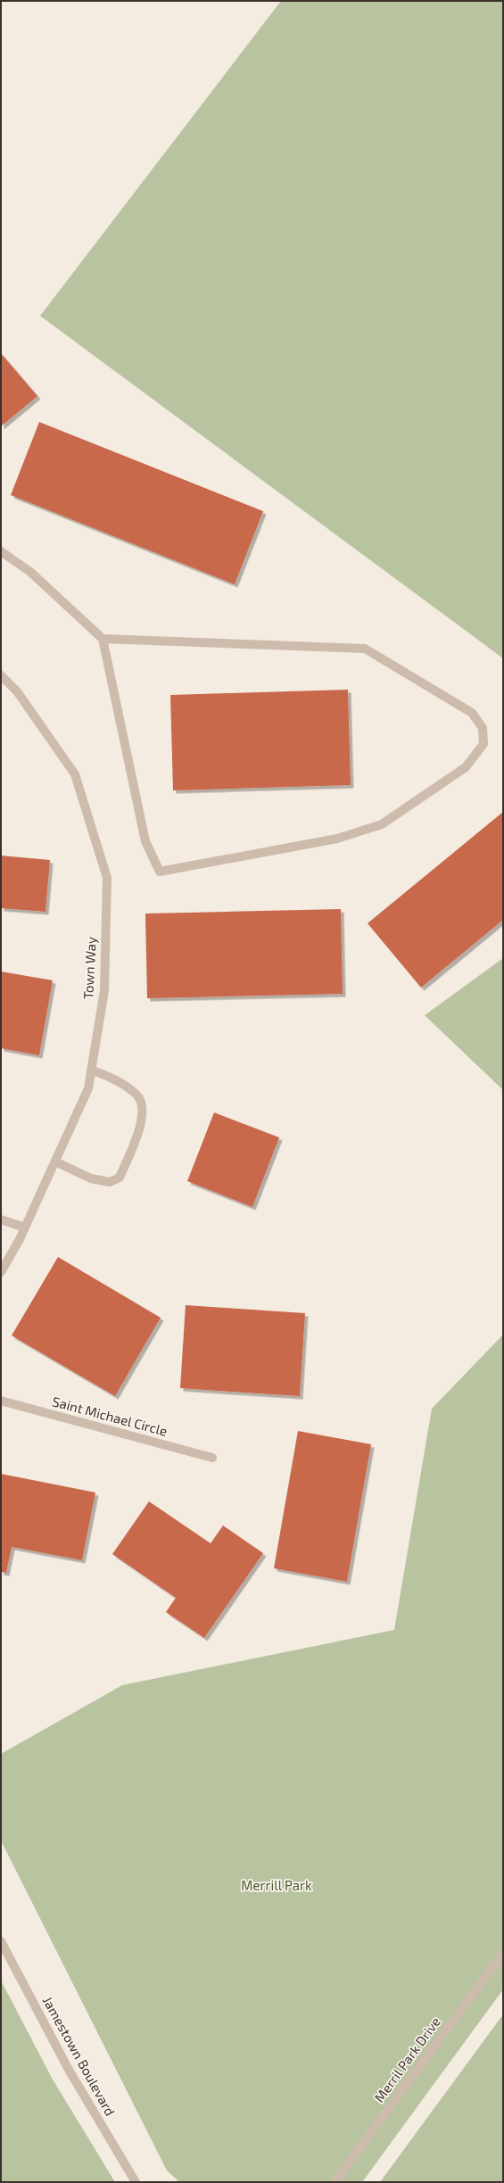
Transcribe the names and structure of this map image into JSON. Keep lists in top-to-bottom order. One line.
{"streets":{"street":["Town Way","Saint Michael Circle","Jamestown Boulevard","Merril Park Drive"]},"parks":["Merrill Park"]}
